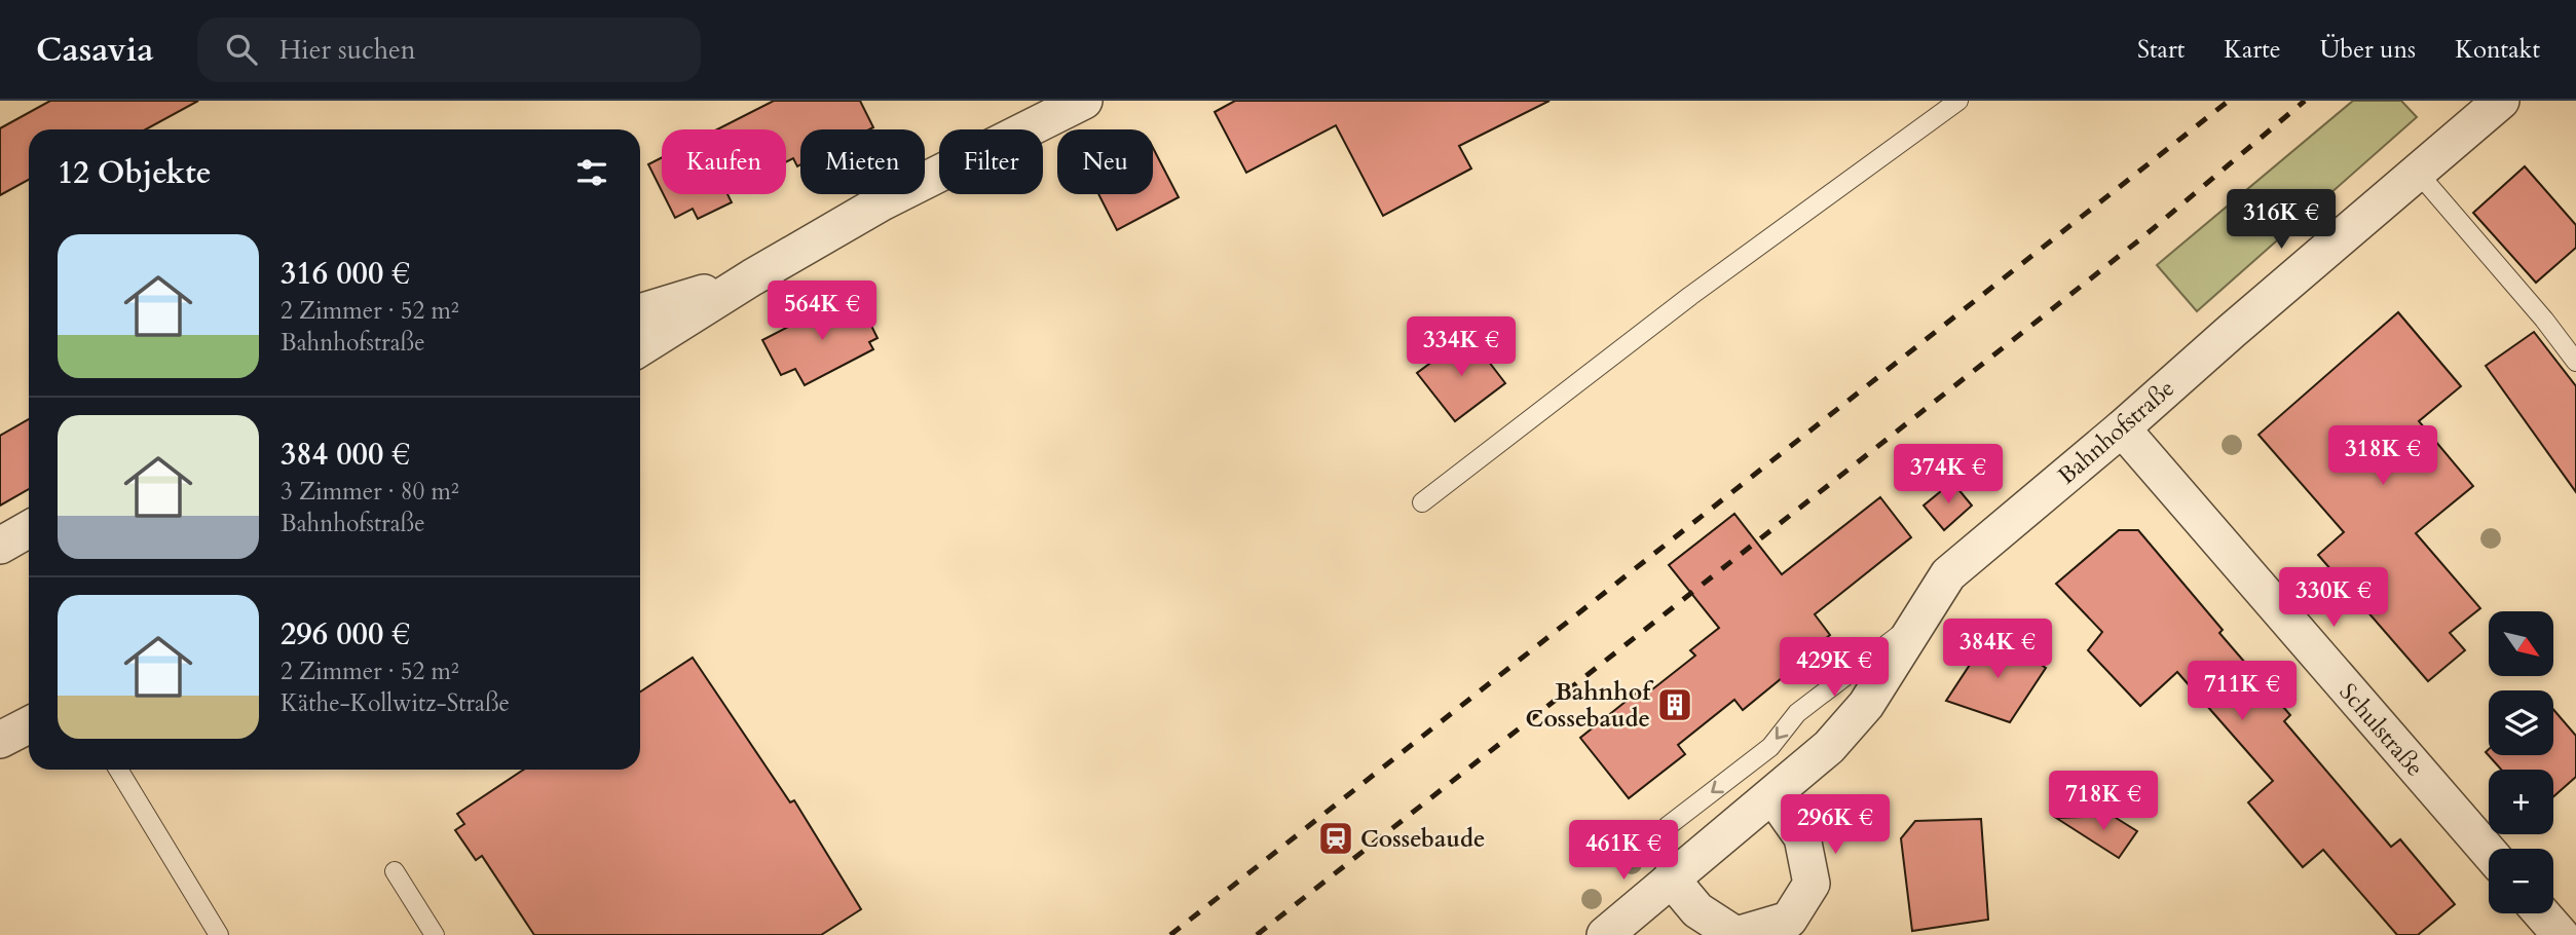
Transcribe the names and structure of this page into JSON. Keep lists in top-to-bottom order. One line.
{"streets":{"street":["Bahnhofstraße","Schulstraße"]},"crossings":[["Bahnhofstraße","Schulstraße"]],"places":{"building":["Bahnhof Cossebaude"],"station":["Cossebaude"]},"north":"bottom right","page":{"header":"Casavia","search":"Hier suchen","nav":["Start","Karte","Über uns","Kontakt"],"chip":["Kaufen","Mieten","Filter","Neu"],"heading":"12 Objekte","price":["316K €","564K €","334K €","318K €","374K €","330K €","384K €","429K €","711K €","718K €","296K €","461K €"],"list":[{"name":"316 000 €","note":"2 Zimmer · 52 m² · Bahnhofstraße"},{"name":"384 000 €","note":"3 Zimmer · 80 m² · Bahnhofstraße"},{"name":"296 000 €","note":"2 Zimmer · 52 m² · Käthe-Kollwitz-Straße"}],"map_buttons":["+","−"]}}
